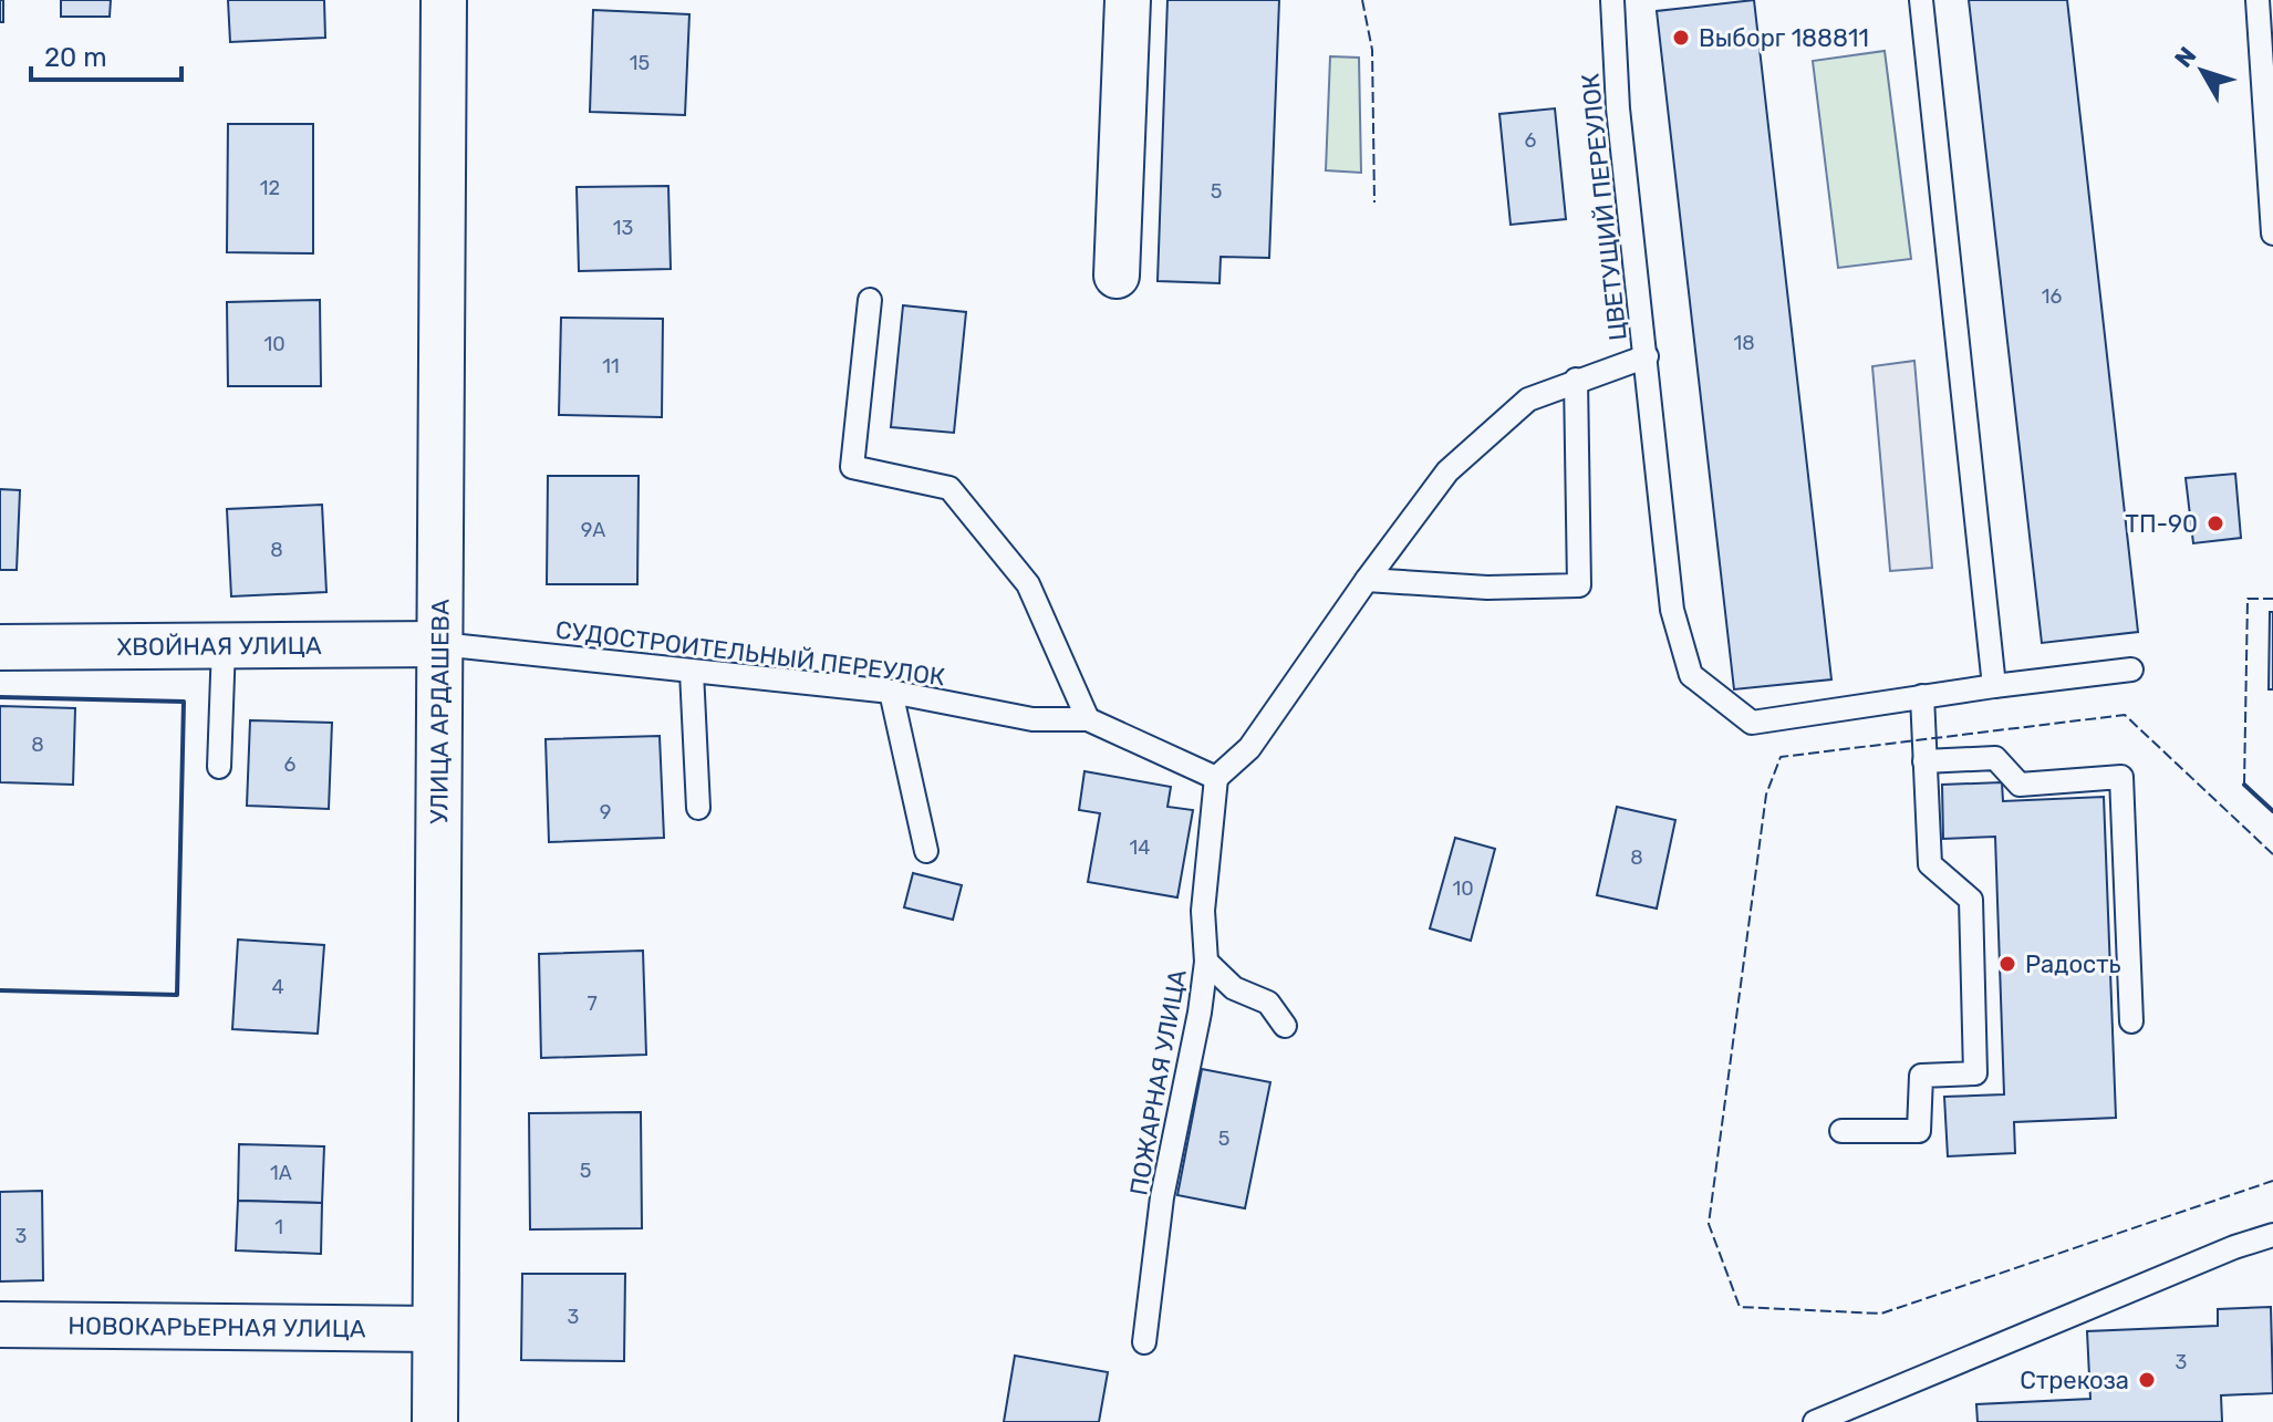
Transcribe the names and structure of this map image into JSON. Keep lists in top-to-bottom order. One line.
{"streets":{"street":["ХВОЙНАЯ УЛИЦА","УЛИЦА АРДАШЕВА","НОВОКАРЬЕРНАЯ УЛИЦА"],"lane":["ЦВЕТУЩИЙ ПЕРЕУЛОК","СУДОСТРОИТЕЛЬНЫЙ ПЕРЕУЛОК","ПОЖАРНАЯ УЛИЦА"]},"crossings":[["ХВОЙНАЯ УЛИЦА","СУДОСТРОИТЕЛЬНЫЙ ПЕРЕУЛОК"],["ХВОЙНАЯ УЛИЦА","УЛИЦА АРДАШЕВА"],["СУДОСТРОИТЕЛЬНЫЙ ПЕРЕУЛОК","УЛИЦА АРДАШЕВА"],["СУДОСТРОИТЕЛЬНЫЙ ПЕРЕУЛОК","ПОЖАРНАЯ УЛИЦА"],["УЛИЦА АРДАШЕВА","НОВОКАРЬЕРНАЯ УЛИЦА"]],"places":["Выборг 188811","ТП-90","Радость","Стрекоза"],"house_numbers":["15","6","12","5","13","16","18","10","11","9А","8","8","6","9","14","8","10","4","7","5","5","1А","1","3","3","3"],"scale_bar":"20 m","north":"top left"}
